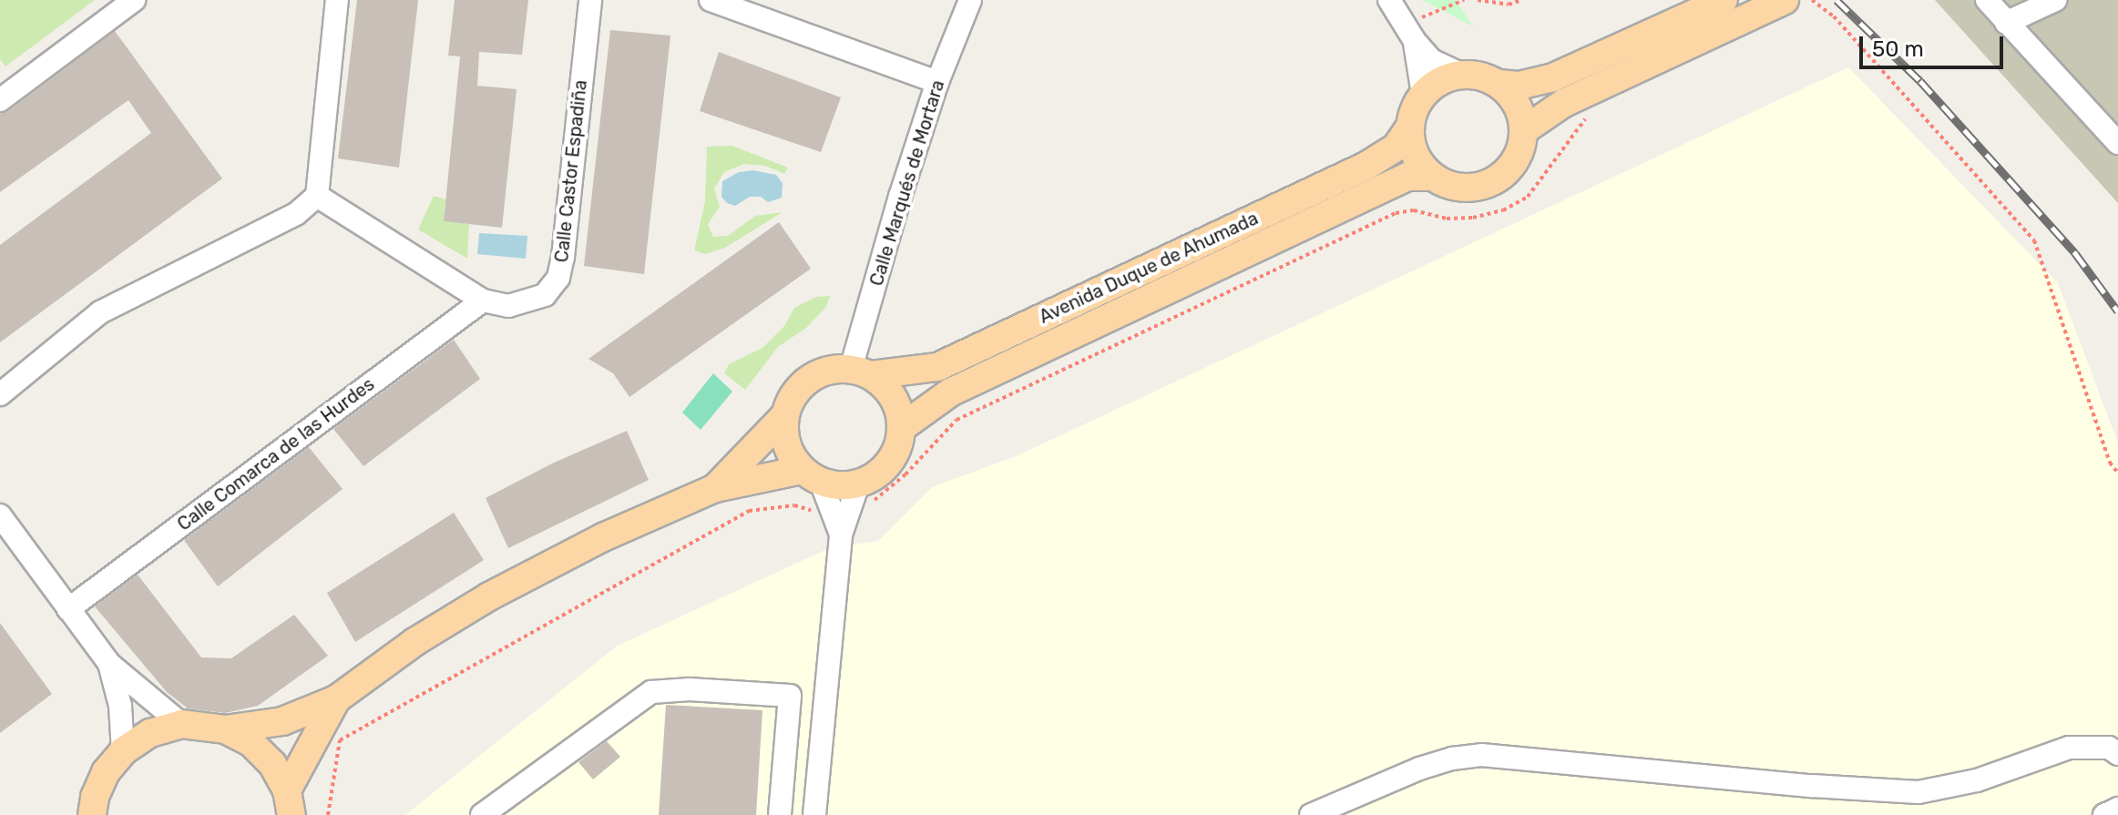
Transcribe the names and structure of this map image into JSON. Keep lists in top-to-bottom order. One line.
{"streets":{"main road":["Avenida Duque de Ahumada"],"street":["Calle Castor Espadiña","Calle Marqués de Mortara","Calle Comarca de las Hurdes"]},"crossings":[["Calle Castor Espadiña","Calle Comarca de las Hurdes"],["Calle Marqués de Mortara","Avenida Duque de Ahumada"]],"scale_bar":"50 m"}
